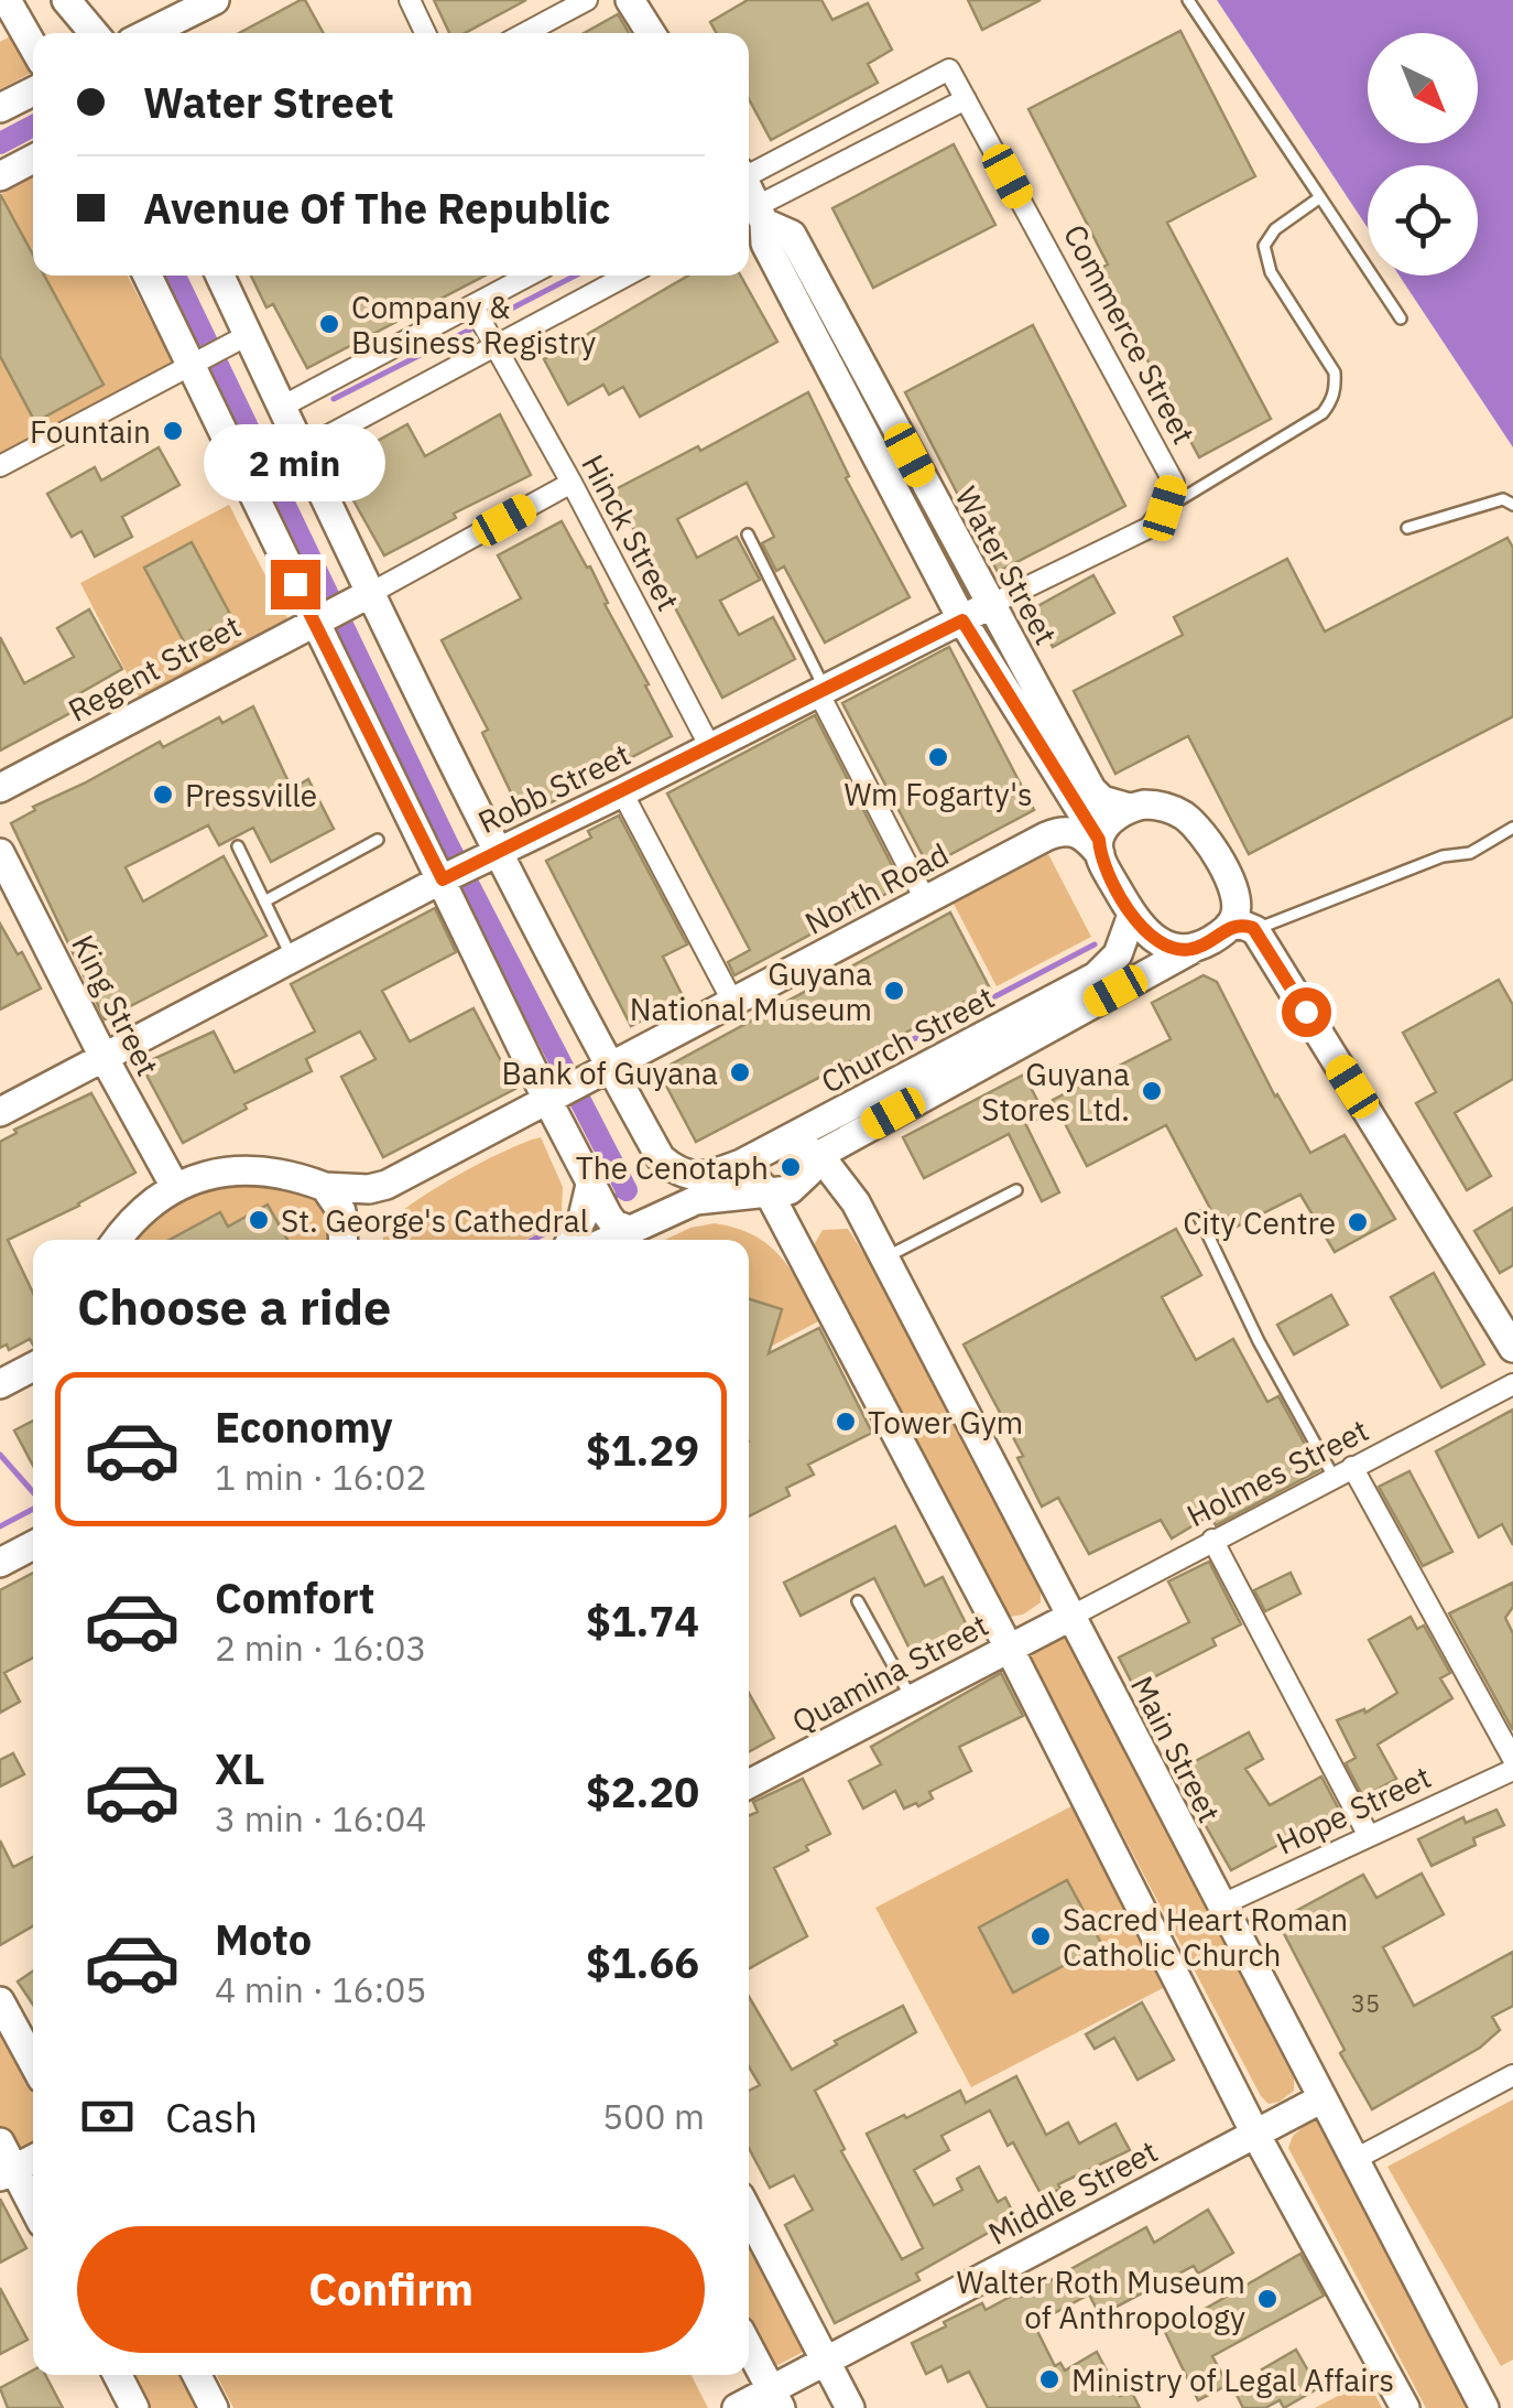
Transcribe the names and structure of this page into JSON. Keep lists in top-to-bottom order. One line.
{"streets":{"street":["Commerce Street","Hinck Street","Water Street","Regent Street","Robb Street","North Road","King Street","Church Street","Holmes Street","Quamina Street","Main Street","Hope Street","Middle Street"]},"crossings":[["Hinck Street","Regent Street"],["Hinck Street","Robb Street"],["Water Street","Robb Street"],["Water Street","North Road"],["Water Street","Church Street"],["Robb Street","King Street"],["North Road","King Street"],["North Road","Church Street"],["Church Street","Main Street"],["Holmes Street","Quamina Street"],["Holmes Street","Main Street"],["Quamina Street","Main Street"],["Main Street","Hope Street"],["Main Street","Middle Street"]],"places":["Company & Business Registry","Fountain","Wm Fogarty's","Pressville","Guyana National Museum","Bank of Guyana","Guyana Stores Ltd.","The Cenotaph","St. George's Cathedral","City Centre","Tower Gym","Sacred Heart Roman Catholic Church","Walter Roth Museum of Anthropology","Ministry of Legal Affairs"],"house_numbers":["35"],"north":"bottom right","page":{"banner":["Water Street","Avenue Of The Republic"],"bubble":"2 min","heading":"Choose a ride","list":[{"name":"Economy","note":"1 min · 16:02","value":"$1.29"},{"name":"Comfort","note":"2 min · 16:03","value":"$1.74"},{"name":"XL","note":"3 min · 16:04","value":"$2.20"},{"name":"Moto","note":"4 min · 16:05","value":"$1.66"}],"pay":["Cash","500 m"],"buttons":"Confirm"}}
